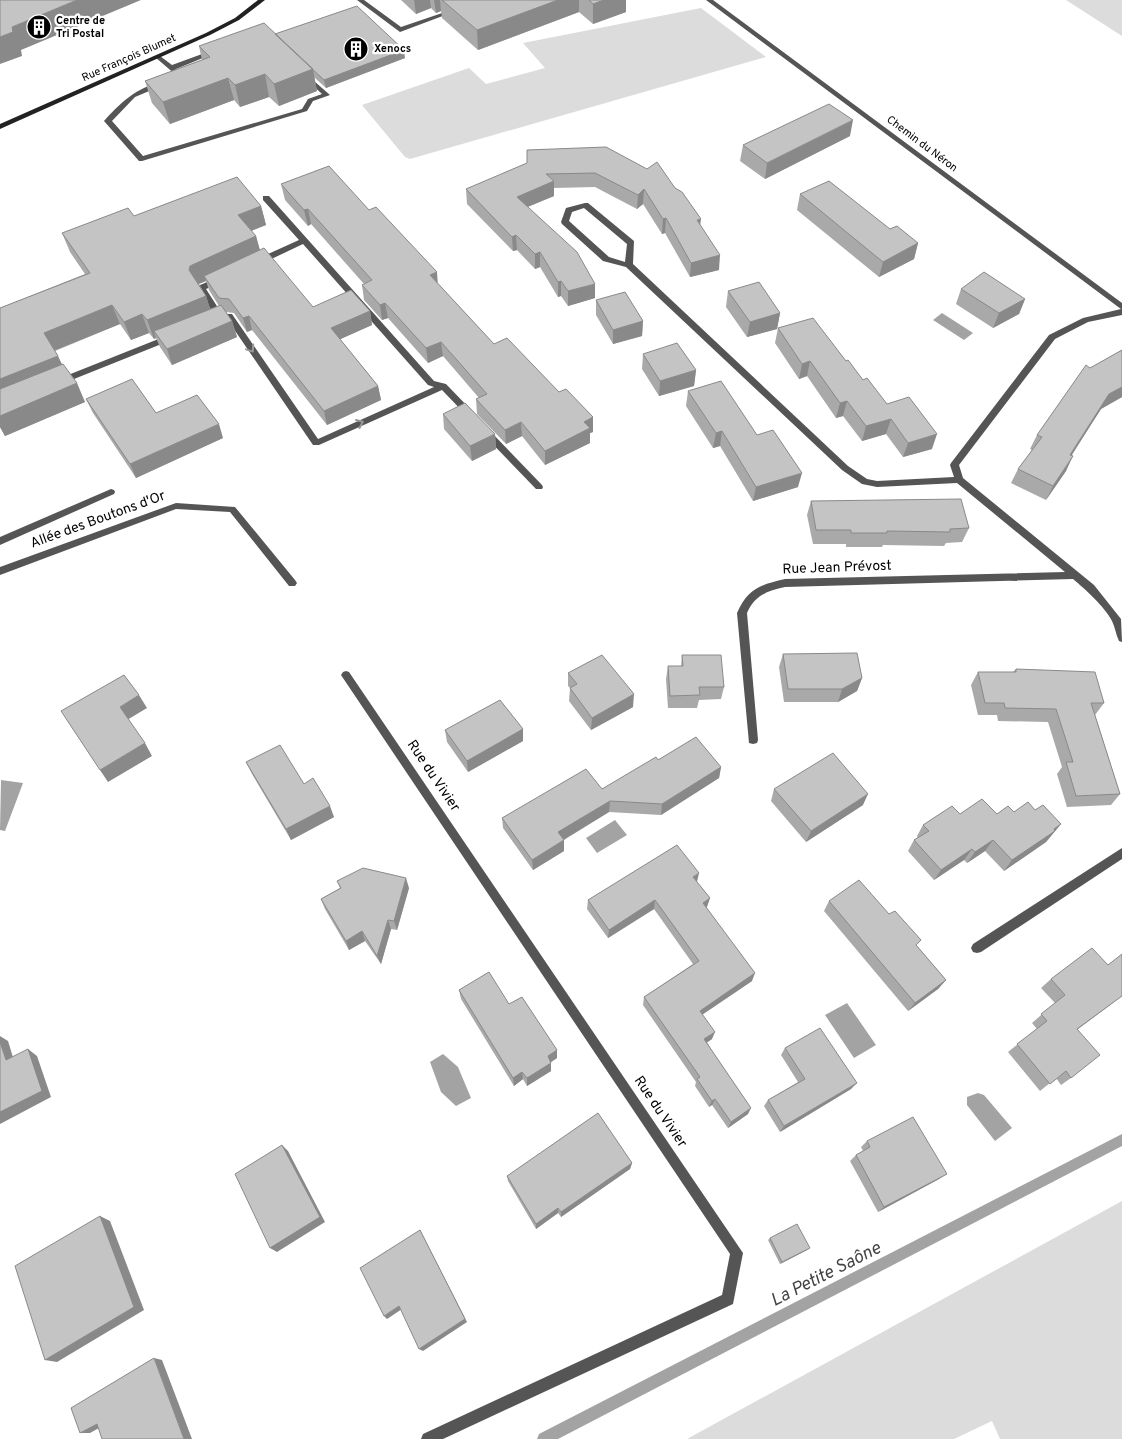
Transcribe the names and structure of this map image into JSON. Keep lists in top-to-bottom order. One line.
{"streets":{"street":["Rue François Blumet","Chemin du Néron","Allée des Boutons d'Or","Rue Jean Prévost","Rue du Vivier"]},"water":["La Petite Saône"],"places":{"building":["Centre de Tri Postal","Xenocs"]}}
